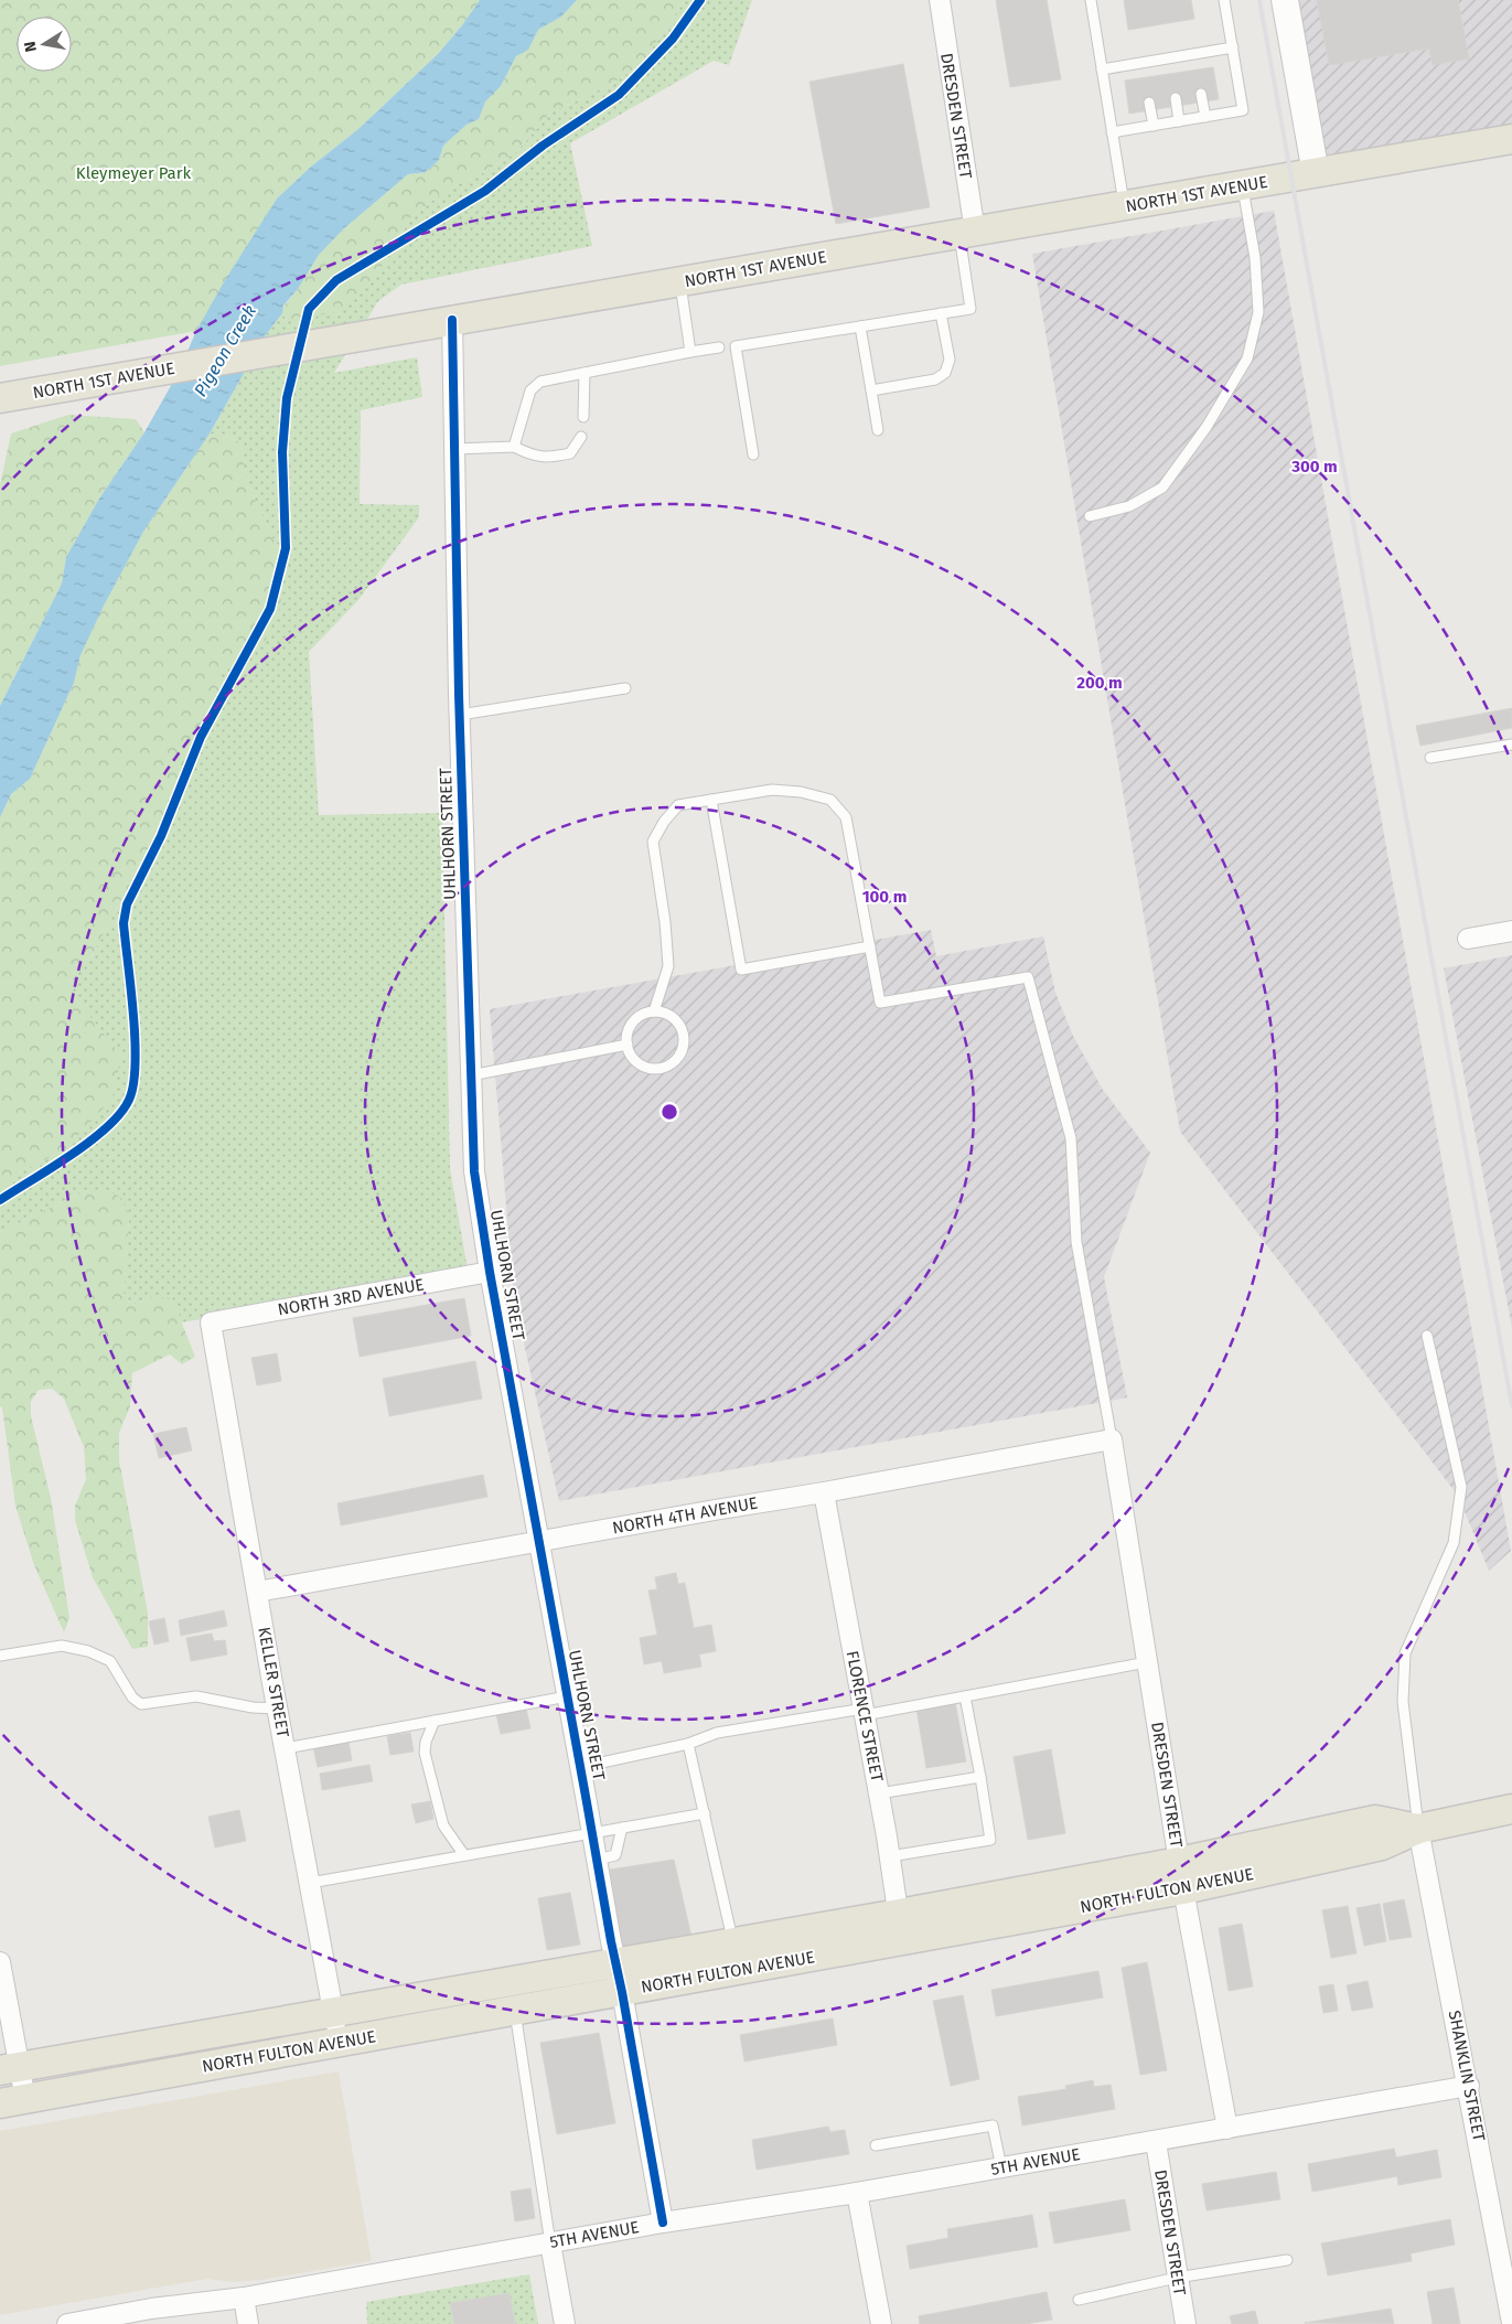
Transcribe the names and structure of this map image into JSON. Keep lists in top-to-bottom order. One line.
{"streets":{"main road":["NORTH 1ST AVENUE","NORTH FULTON AVENUE"],"street":["DRESDEN STREET","UHLHORN STREET","NORTH 3RD AVENUE","NORTH 4TH AVENUE","KELLER STREET","FLORENCE STREET","SHANKLIN STREET","5TH AVENUE"]},"crossings":[["DRESDEN STREET","NORTH 1ST AVENUE"],["DRESDEN STREET","NORTH 4TH AVENUE"],["DRESDEN STREET","NORTH FULTON AVENUE"],["DRESDEN STREET","5TH AVENUE"],["NORTH 1ST AVENUE","UHLHORN STREET"],["UHLHORN STREET","NORTH 3RD AVENUE"],["UHLHORN STREET","NORTH 4TH AVENUE"],["UHLHORN STREET","NORTH FULTON AVENUE"],["UHLHORN STREET","5TH AVENUE"],["NORTH 3RD AVENUE","KELLER STREET"],["NORTH 4TH AVENUE","KELLER STREET"],["NORTH 4TH AVENUE","FLORENCE STREET"],["KELLER STREET","NORTH FULTON AVENUE"],["FLORENCE STREET","NORTH FULTON AVENUE"],["NORTH FULTON AVENUE","SHANKLIN STREET"]],"water":["Pigeon Creek"],"parks":["Kleymeyer Park"],"north":"left","rings":["300 m","200 m","100 m"]}
